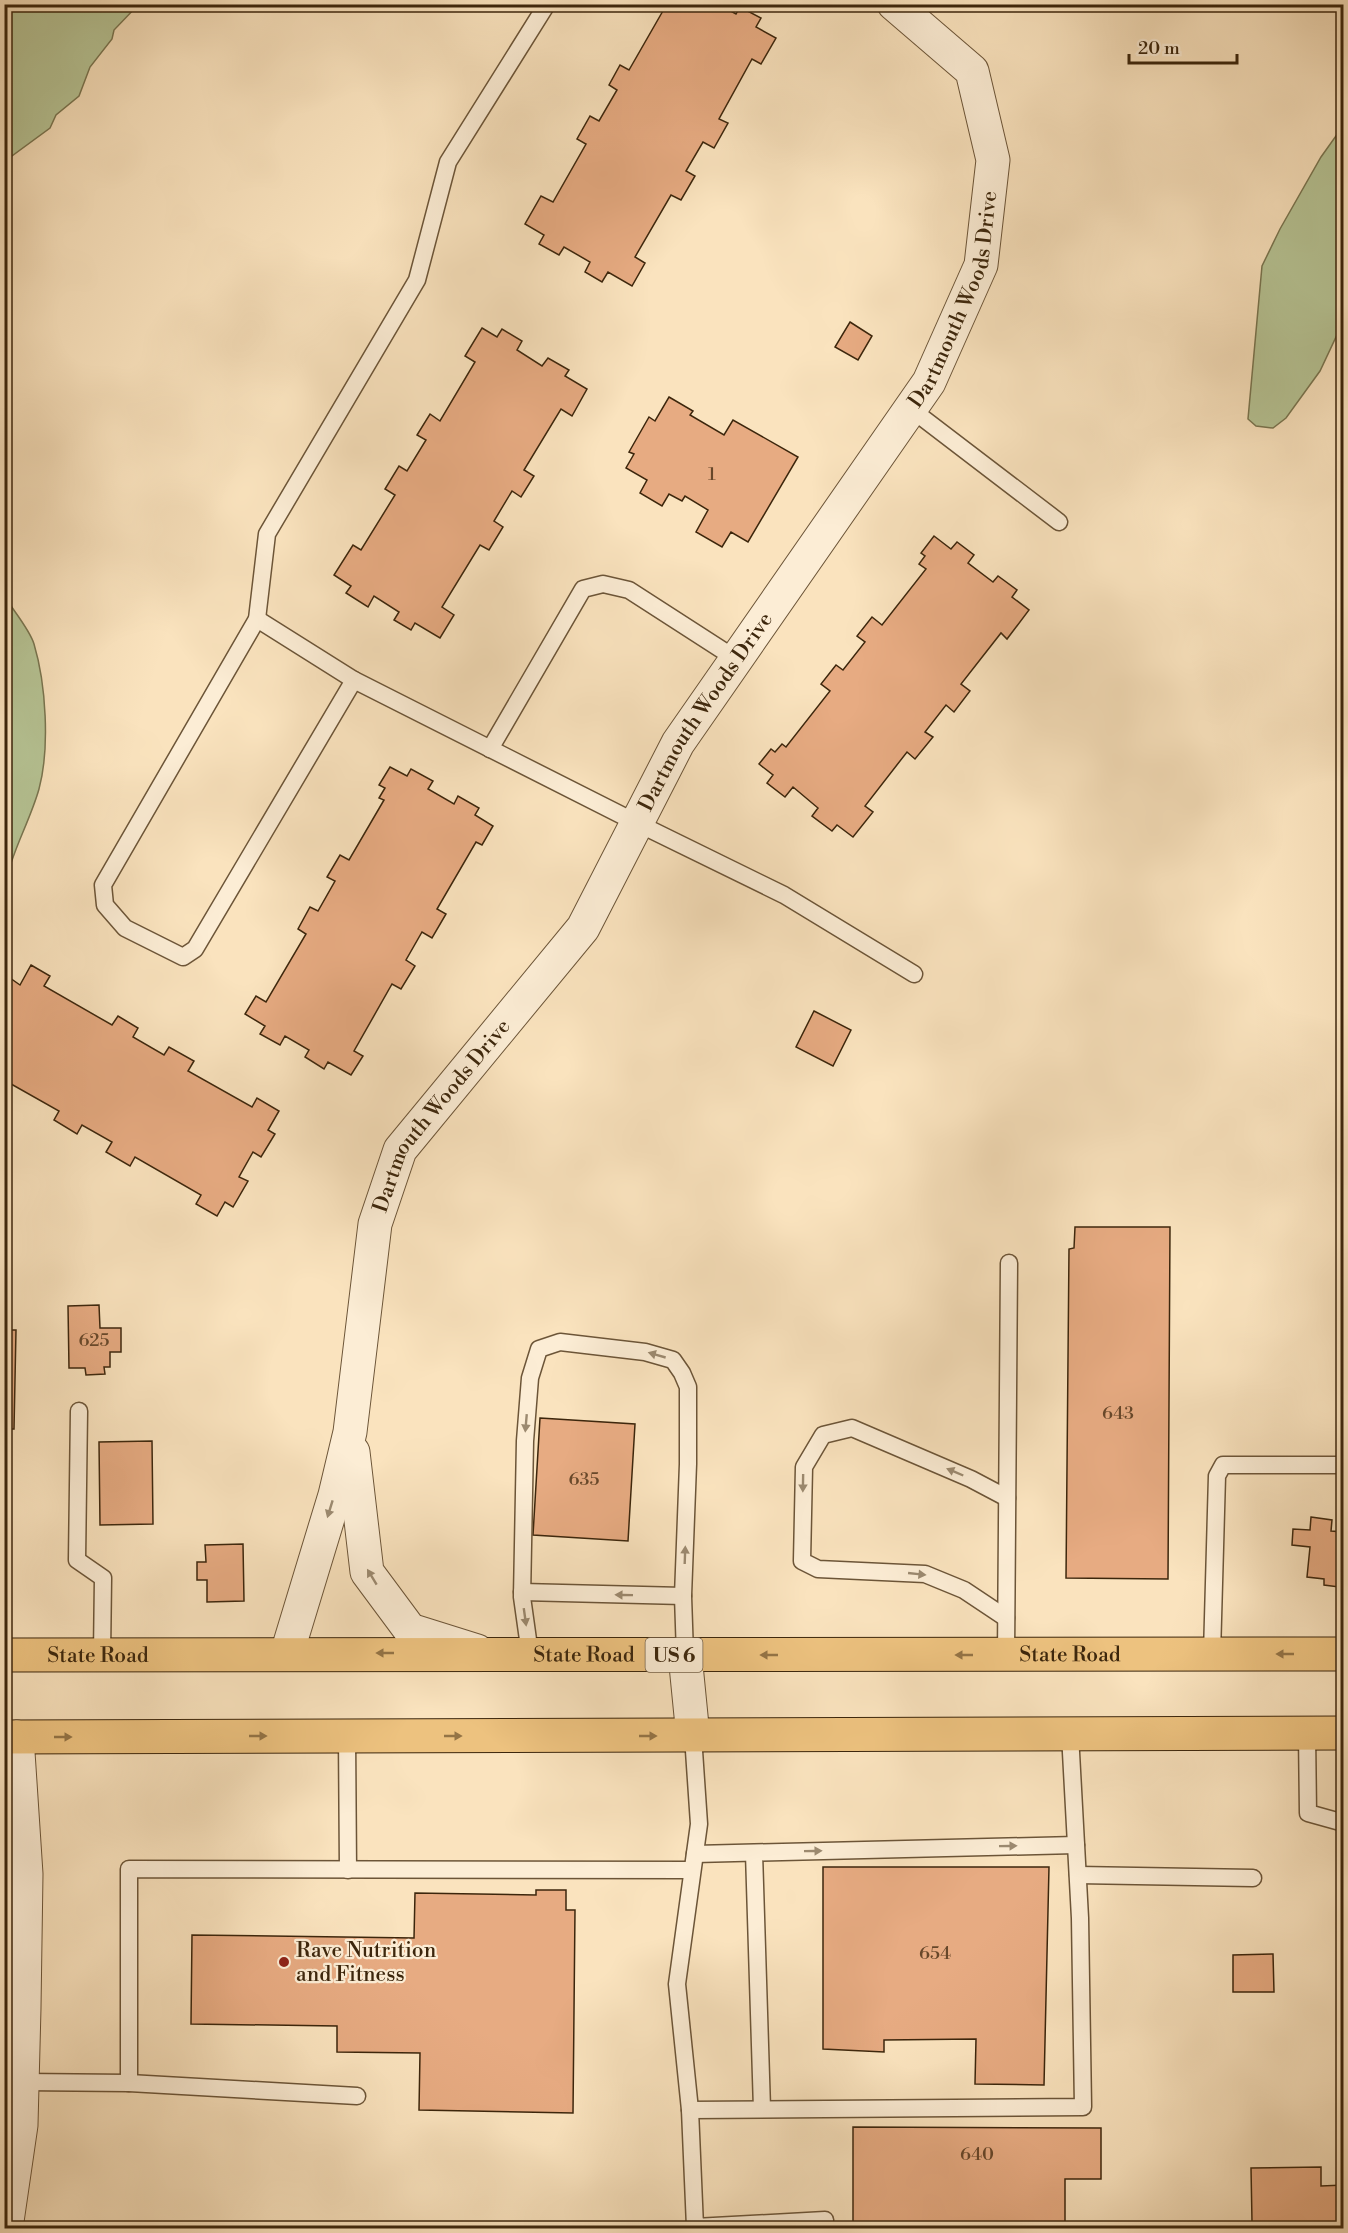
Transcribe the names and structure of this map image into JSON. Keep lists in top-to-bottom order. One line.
{"streets":{"main road":["State Road","US 6"],"street":["Dartmouth Woods Drive"]},"crossings":[["Dartmouth Woods Drive","State Road"]],"places":["Rave Nutrition and Fitness"],"house_numbers":["1","625","643","635","654","640"],"scale_bar":"20 m"}
